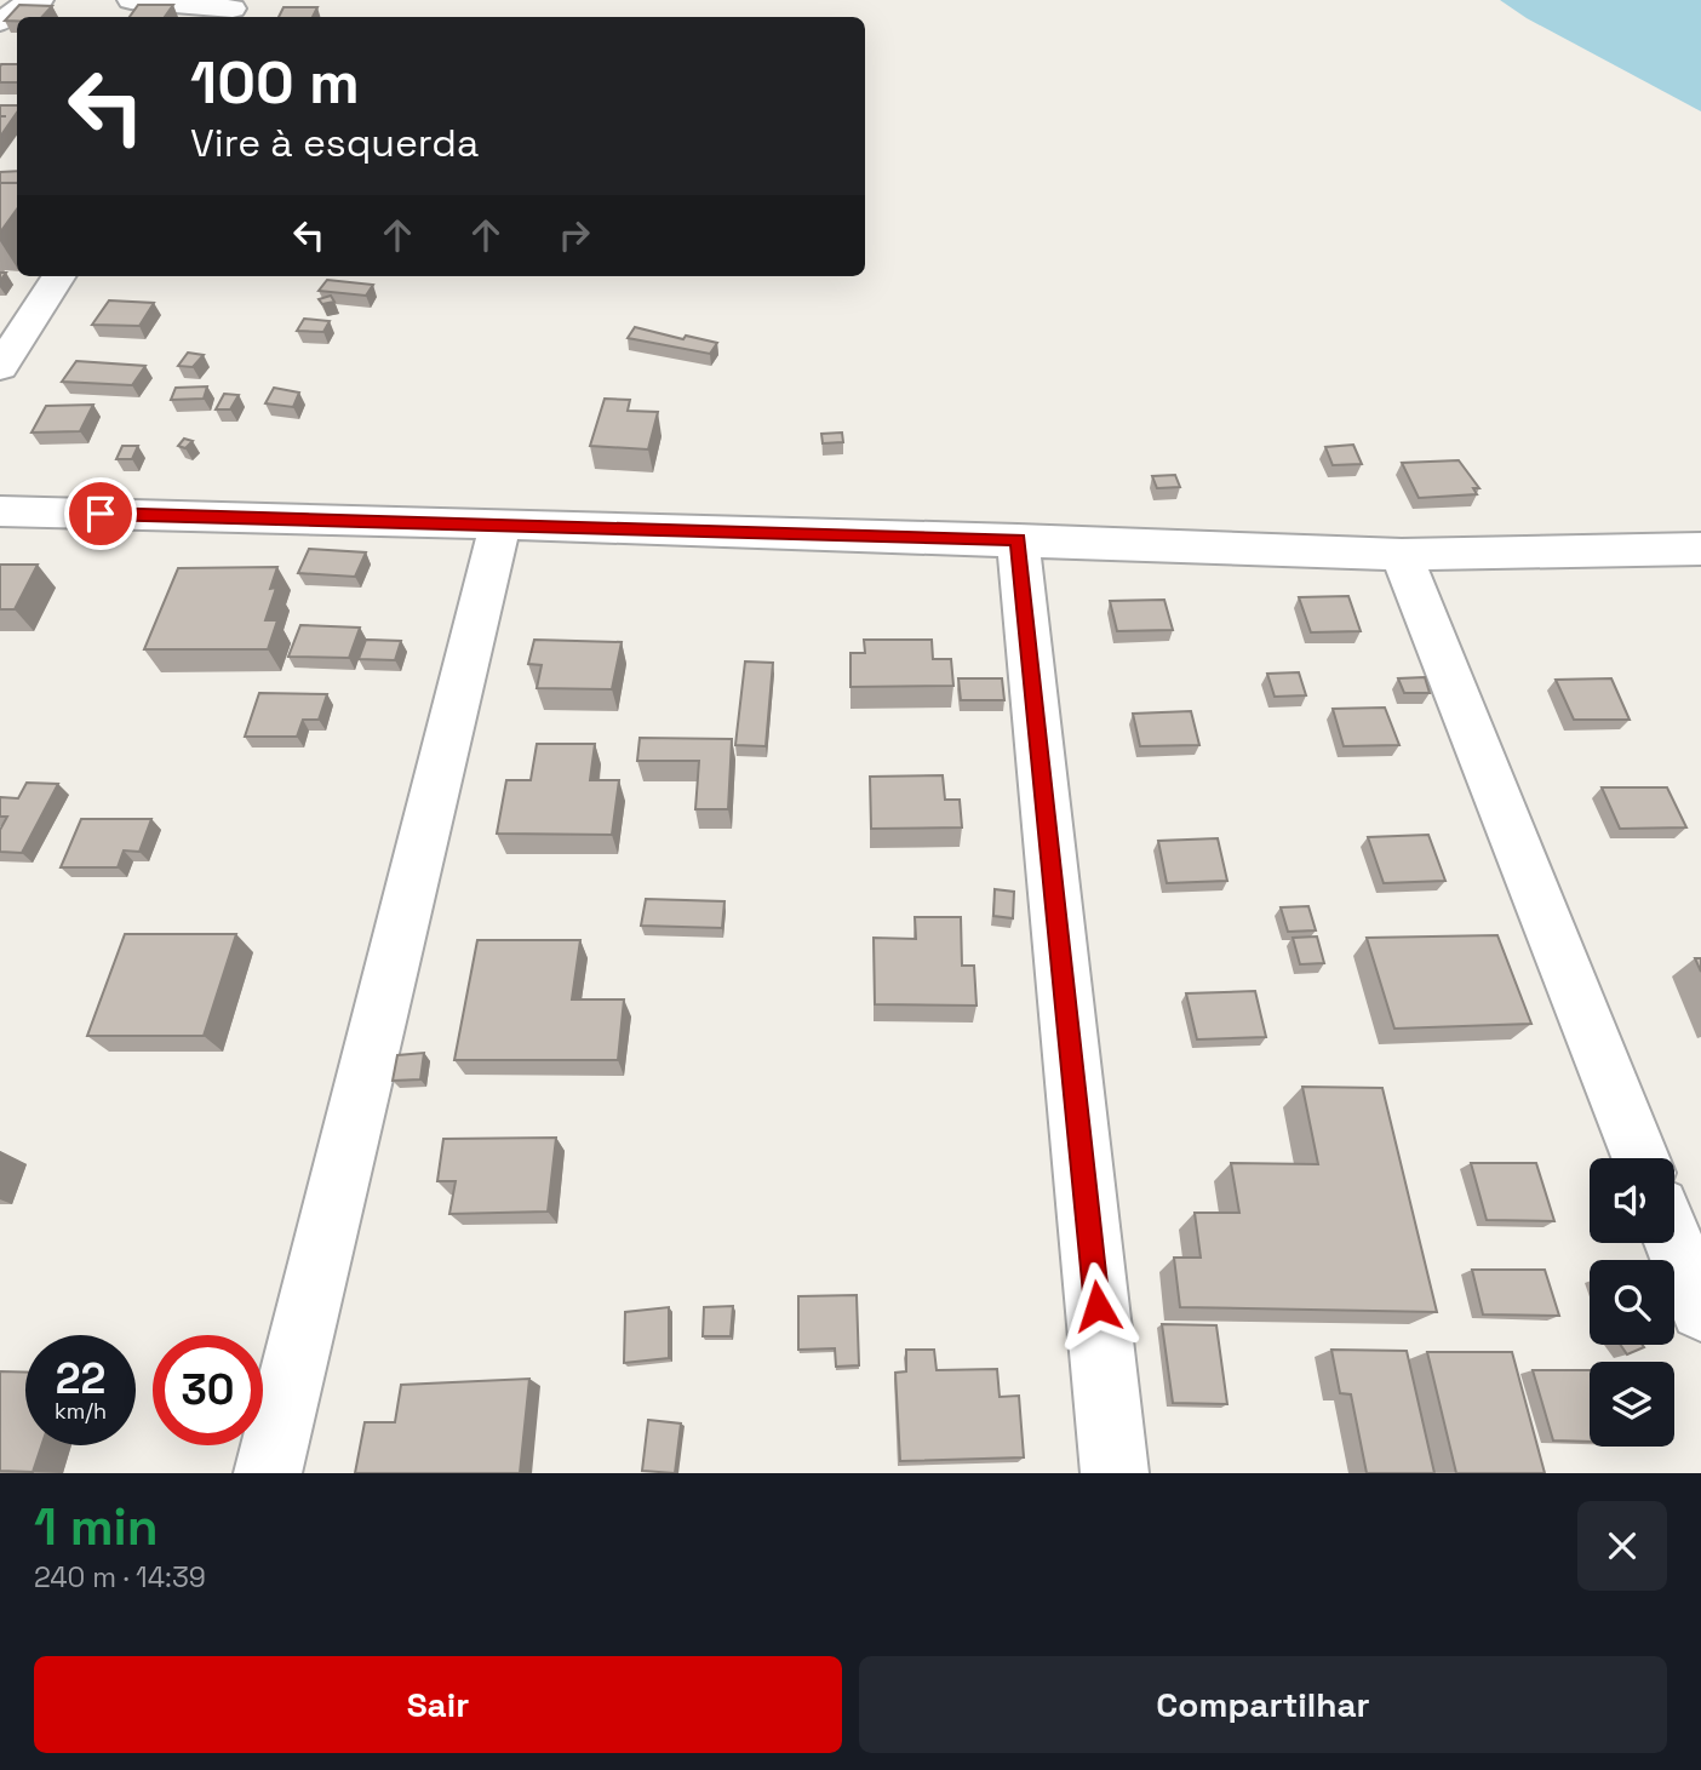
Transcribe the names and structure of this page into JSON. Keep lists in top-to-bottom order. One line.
{"page":{"turn":["100 m","Vire à esquerda"],"speed":"22 km/h","limit":"30","heading":["1 min","240 m · 14:39"],"buttons":["Sair","Compartilhar"]}}
